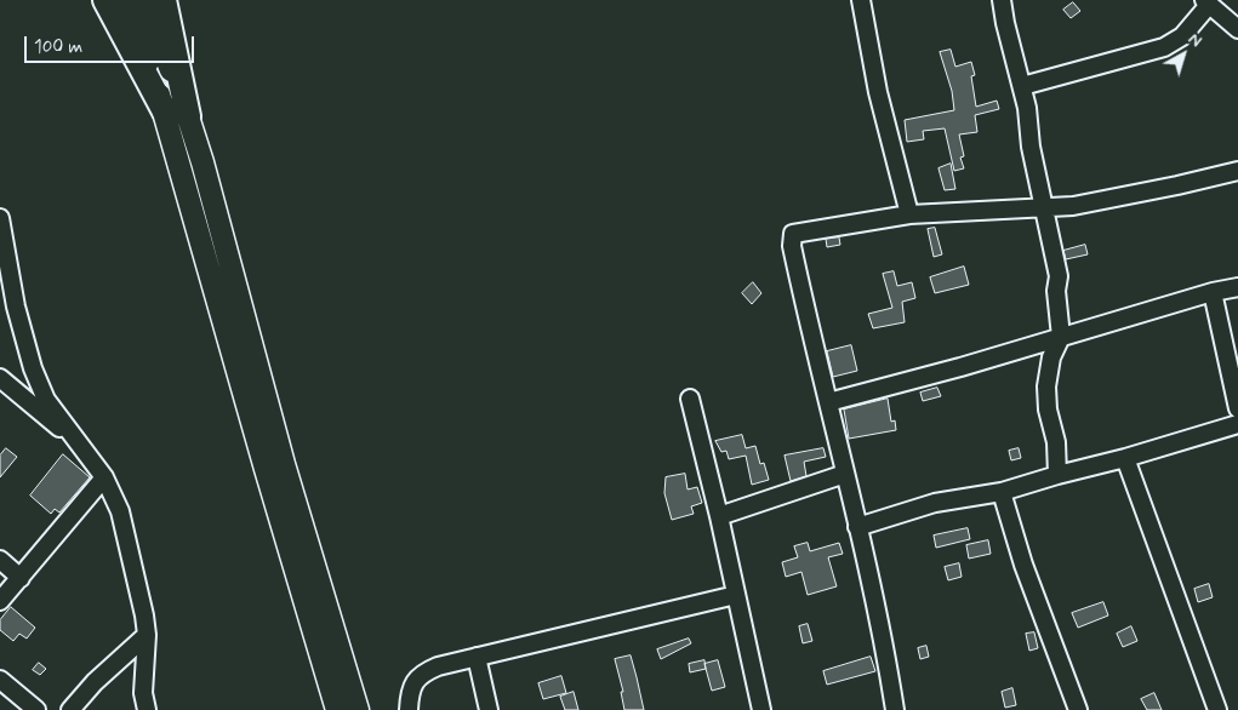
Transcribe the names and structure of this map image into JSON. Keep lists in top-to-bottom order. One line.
{"scale_bar":"100 m","north":"top right"}
